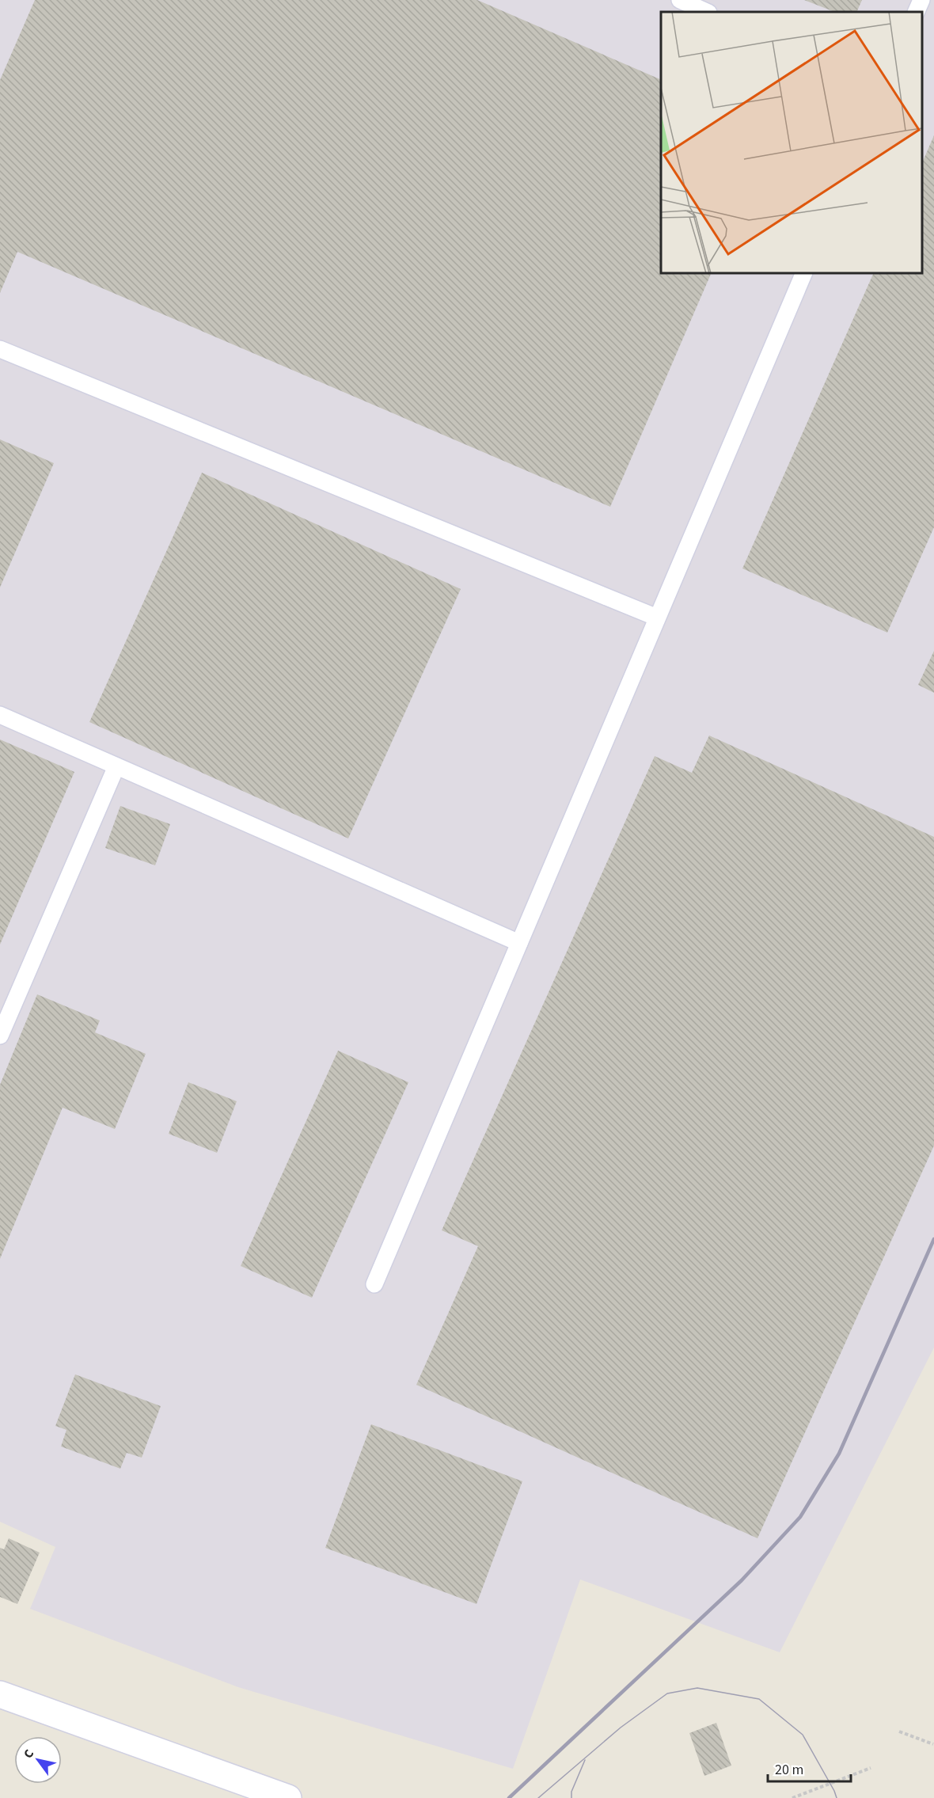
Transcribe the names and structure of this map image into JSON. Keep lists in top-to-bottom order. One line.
{"scale_bar":"20 m","north":"top left"}
